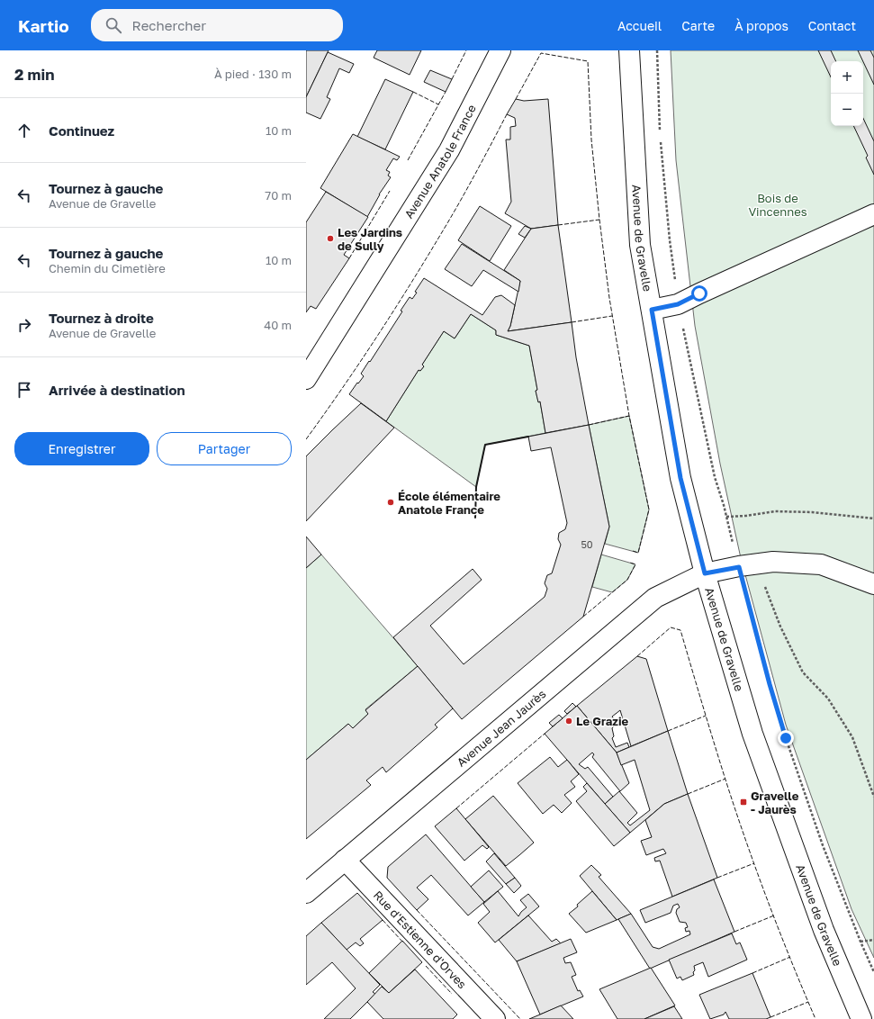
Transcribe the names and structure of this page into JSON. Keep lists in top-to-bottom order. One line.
{"streets":{"street":["Avenue Anatole France","Avenue de Gravelle","Avenue Jean Jaurès","Rue d'Estienne d'Orves"]},"crossings":[["Avenue de Gravelle","Avenue Jean Jaurès"],["Avenue Jean Jaurès","Rue d'Estienne d'Orves"]],"parks":["Bois de Vincennes"],"places":{"other":["Les Jardins de Sully","École élémentaire Anatole France","Le Grazie"],"transit":["Gravelle - Jaurès"]},"house_numbers":["50"],"page":{"header":"Kartio","search":"Rechercher","nav":["Accueil","Carte","À propos","Contact"],"heading":["2 min","À pied · 130 m"],"map_buttons":["+","−"],"list":[["Continuez","10 m"],["Tournez à gauche","Avenue de Gravelle","70 m"],["Tournez à gauche","Chemin du Cimetière","10 m"],["Tournez à droite","Avenue de Gravelle","40 m"],"Arrivée à destination"],"buttons":["Enregistrer","Partager"]}}
